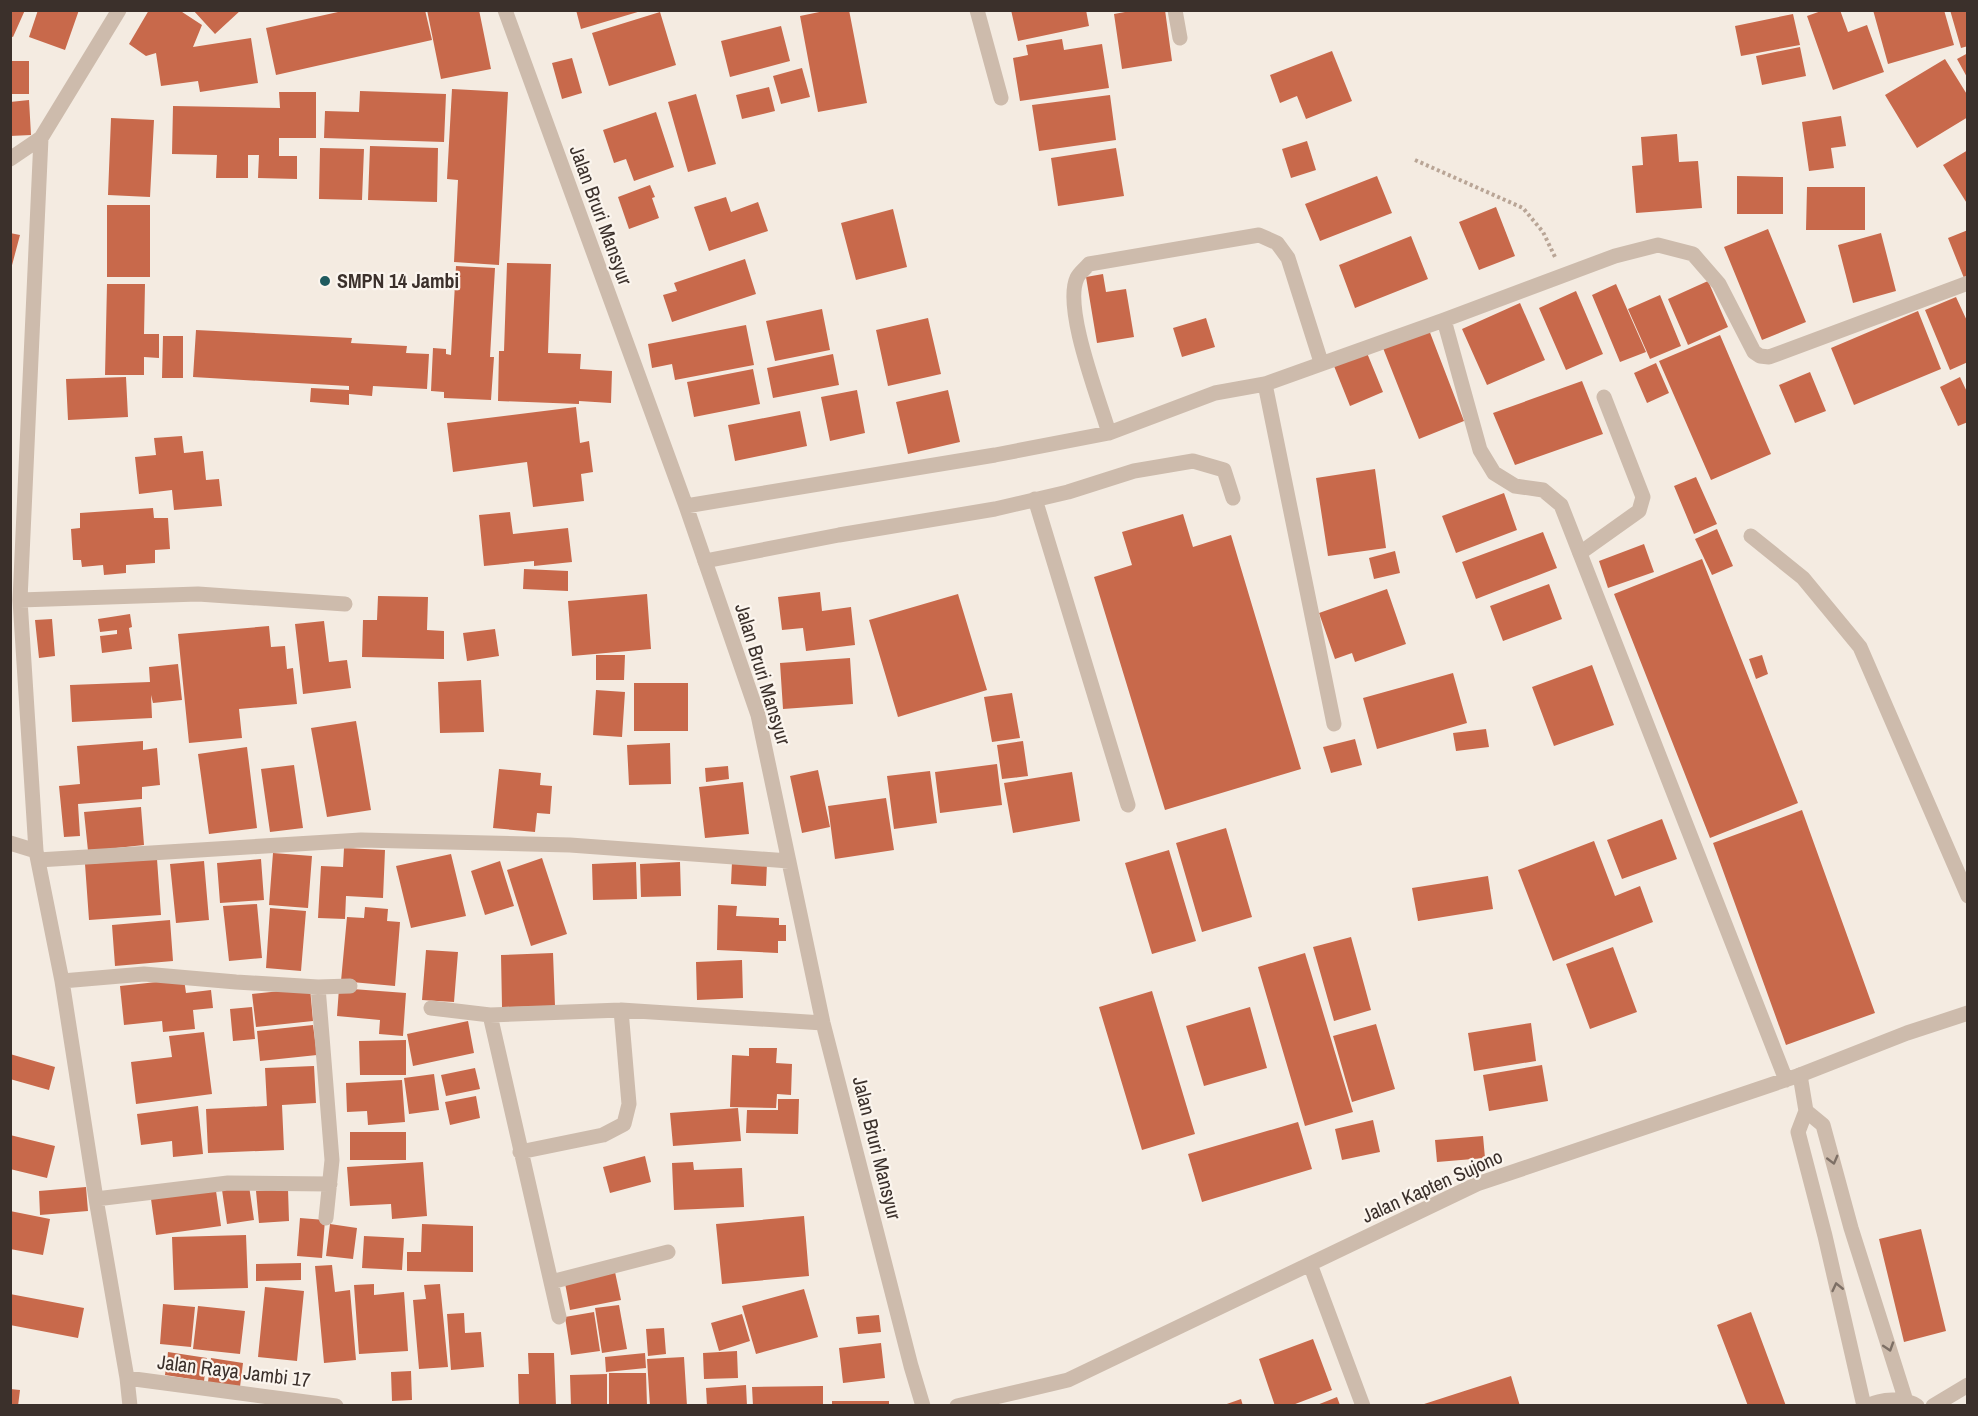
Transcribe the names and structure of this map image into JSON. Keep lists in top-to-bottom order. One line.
{"streets":{"street":["Jalan Bruri Mansyur","Jalan Kapten Sujono","Jalan Raya Jambi 17"]},"places":["SMPN 14 Jambi"]}
